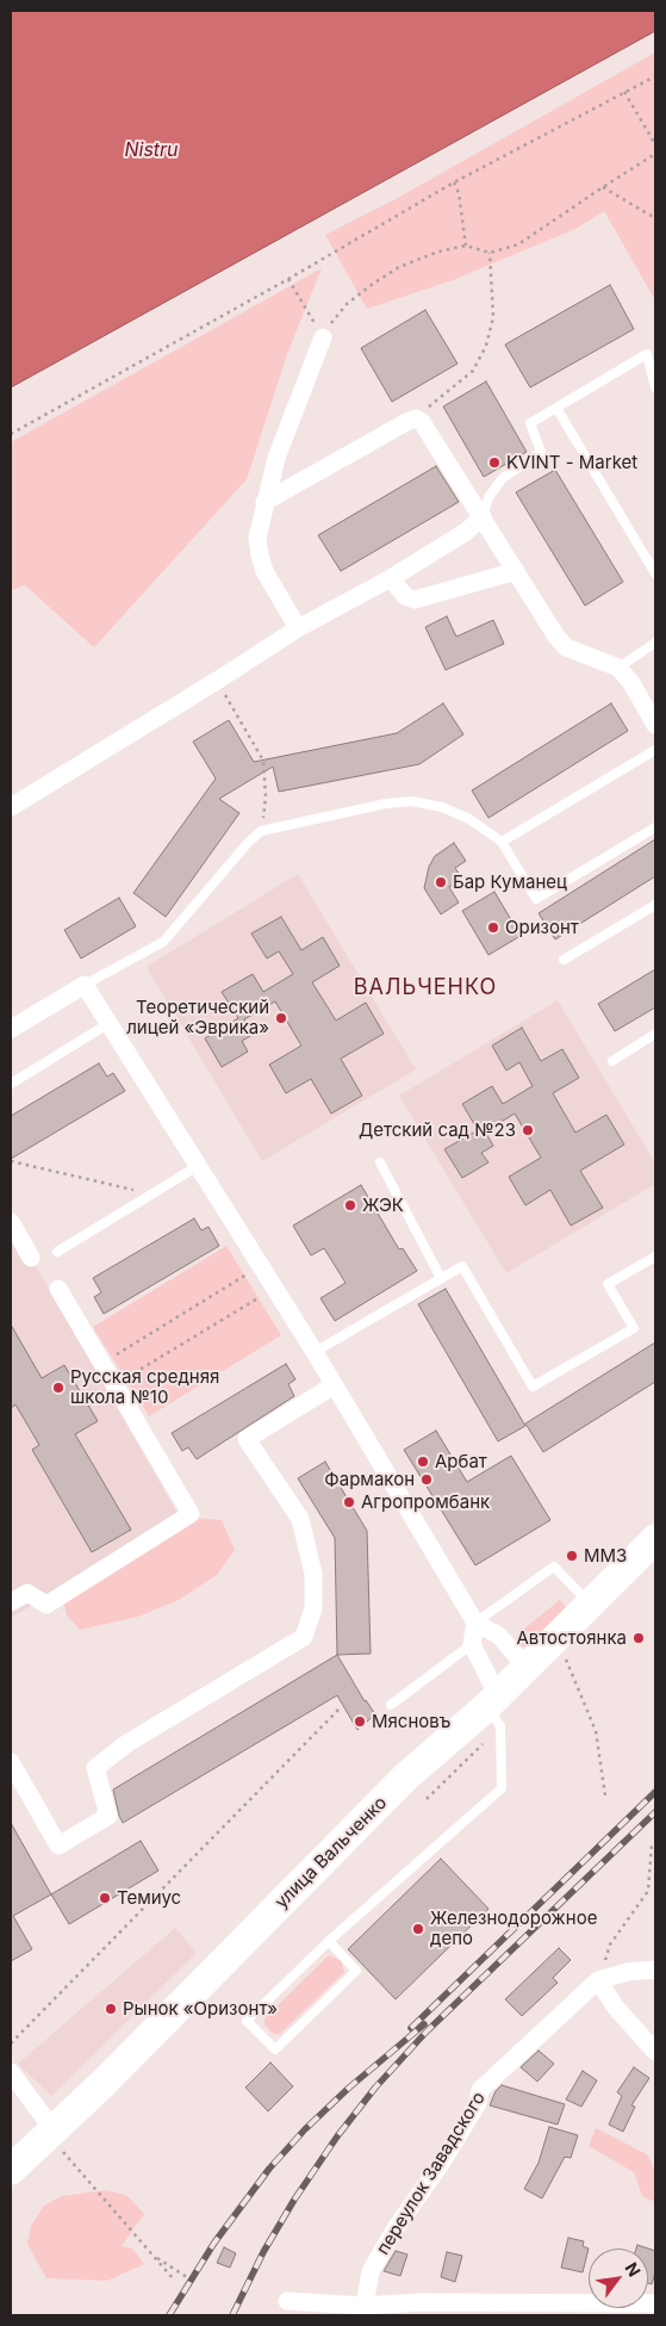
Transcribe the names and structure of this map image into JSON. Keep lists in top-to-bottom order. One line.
{"streets":{"main road":["улица Вальченко"],"street":["переулок Завадского"]},"districts":["ВАЛЬЧЕНКО"],"water":["Nistru"],"places":["KVINT - Market","Бар Куманец","Оризонт","Теоретический лицей «Эврика»","Детский сад №23","ЖЭК","Русская средняя школа №10","Арбат","Фармакон","Агропромбанк","ММЗ","Автостоянка","Мясновъ","Темиус","Железнодорожное депо","Рынок «Оризонт»"],"north":"top right"}
